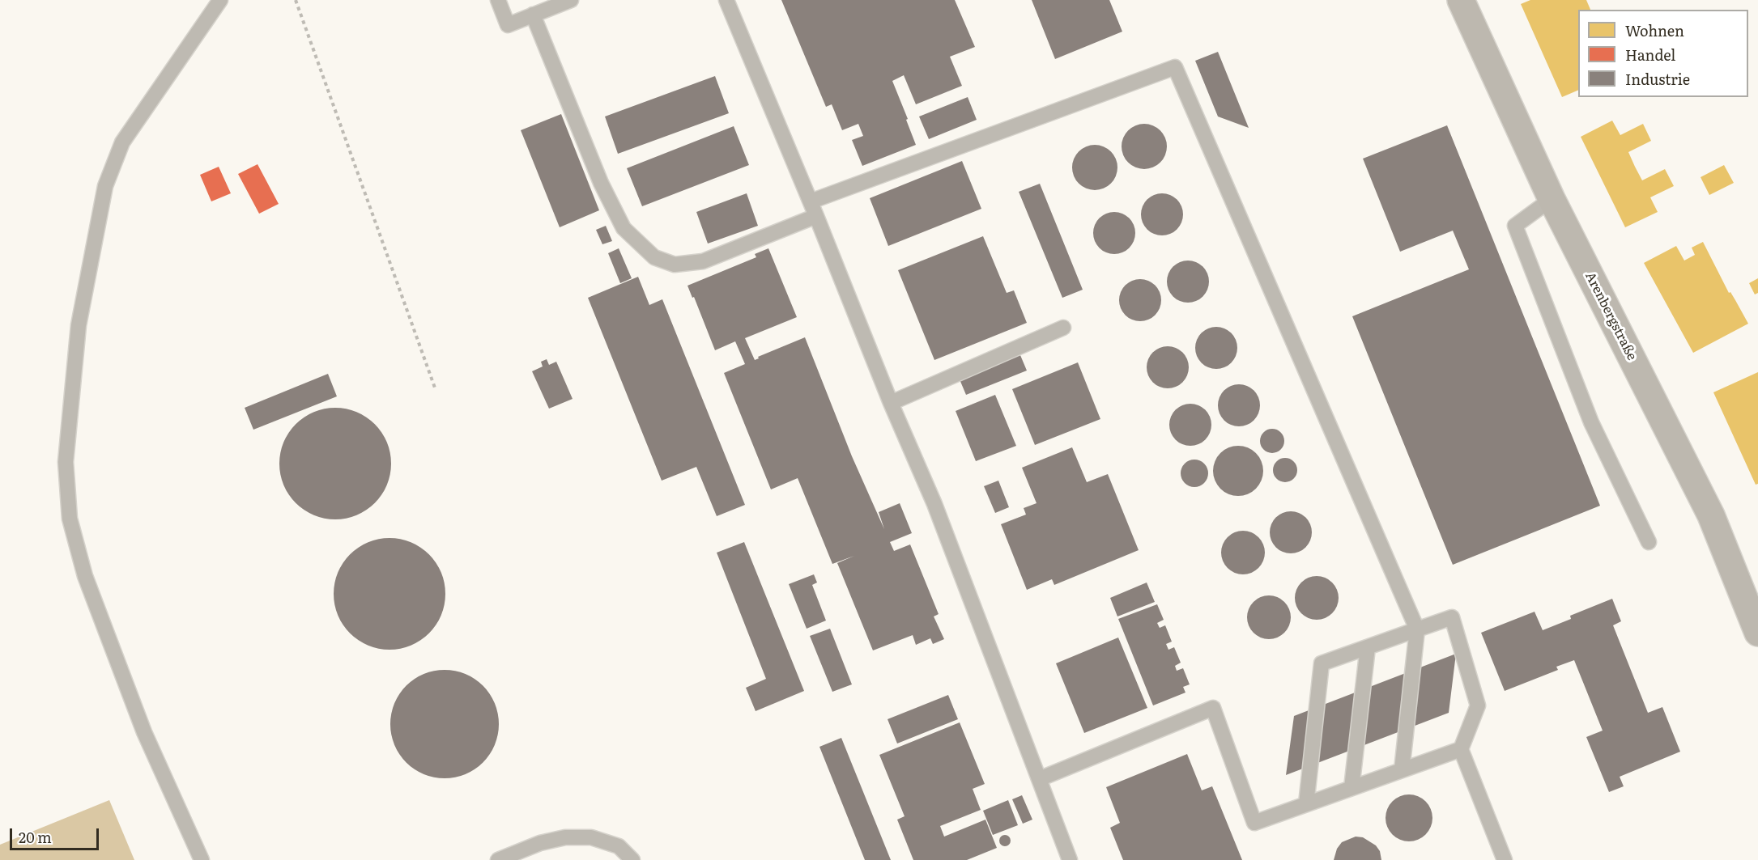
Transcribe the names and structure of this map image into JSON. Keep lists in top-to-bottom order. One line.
{"streets":{"street":["Arenbergstraße"]},"legend":["Wohnen","Handel","Industrie"],"scale_bar":"20 m"}
